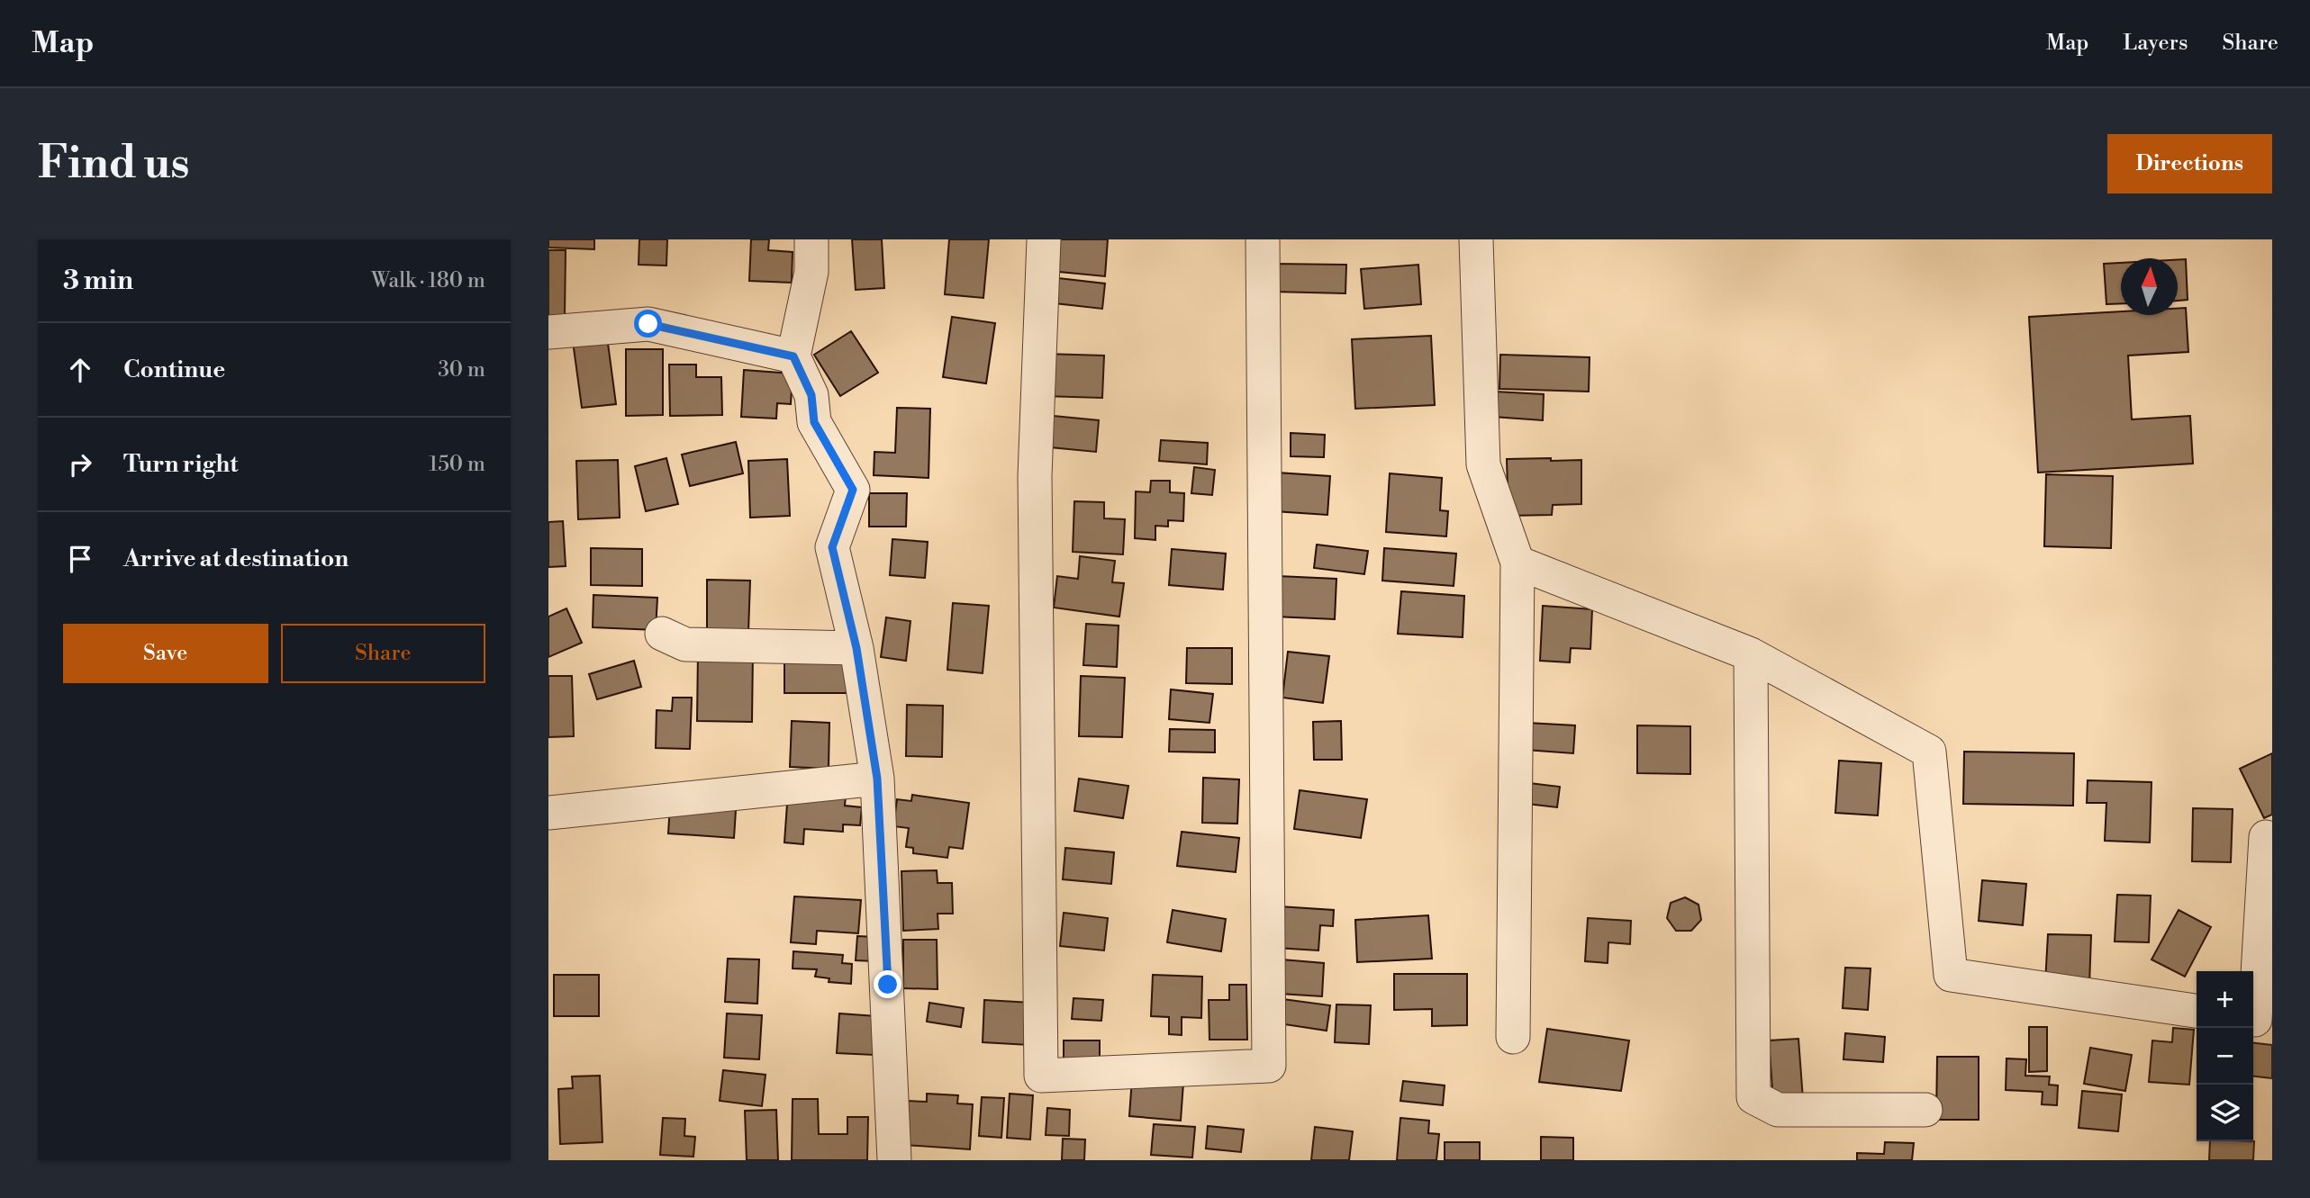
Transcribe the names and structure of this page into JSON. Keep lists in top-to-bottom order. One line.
{"north":"top","page":{"header":"Map","nav":["Map","Layers","Share"],"buttons":["Directions",["Save","Share"]],"title":"Find us","heading":["3 min","Walk · 180 m"],"list":[["Continue","30 m"],["Turn right","150 m"],"Arrive at destination"],"map_buttons":["+","−"]}}
